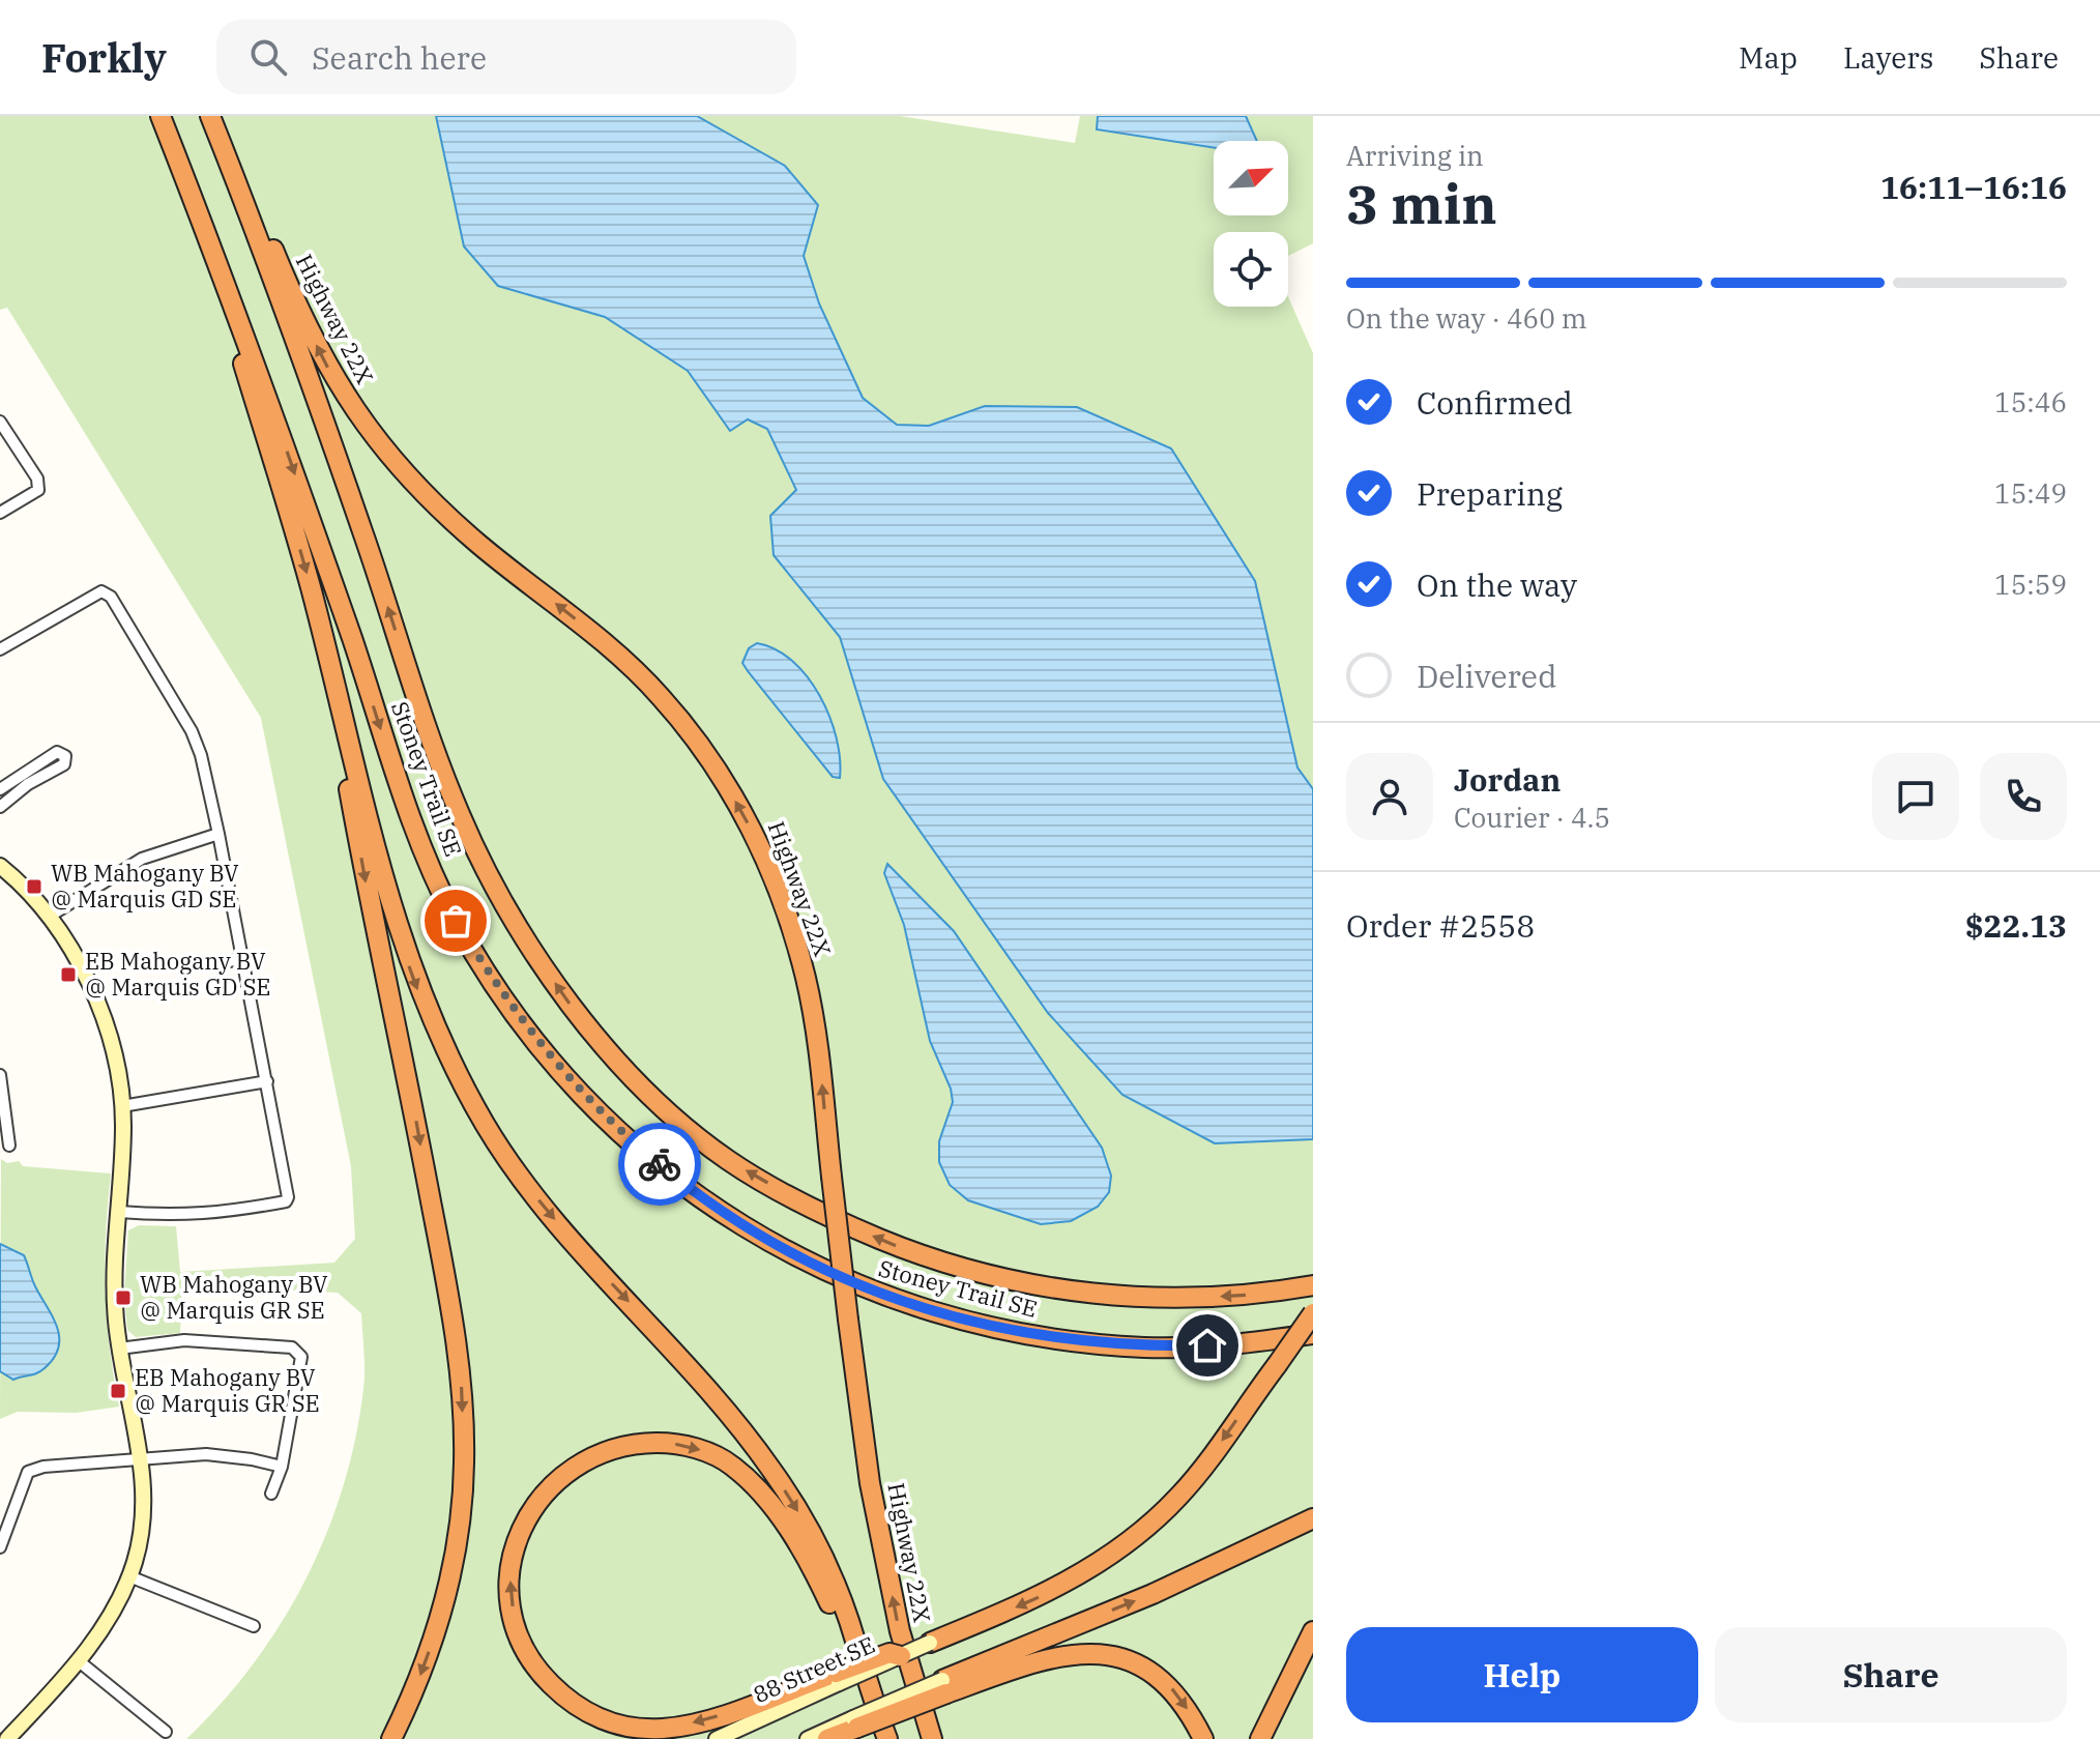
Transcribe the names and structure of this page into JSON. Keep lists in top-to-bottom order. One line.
{"streets":{"highway":["Highway 22X","Stoney Trail SE"],"street":["88 Street SE"]},"crossings":[["Highway 22X","Stoney Trail SE"]],"places":{"transit":["WB Mahogany BV @ Marquis GD SE","EB Mahogany BV @ Marquis GD SE","WB Mahogany BV @ Marquis GR SE","EB Mahogany BV @ Marquis GR SE"]},"north":"top right","page":{"header":"Forkly","search":"Search here","nav":["Map","Layers","Share"],"heading":["3 min","Arriving in","16:11–16:16"],"panel":["Jordan","Courier · 4.5","Order #2558","$22.13"],"bar":"On the way · 460 m","list":[["Confirmed","15:46"],["Preparing","15:49"],["On the way","15:59"],"Delivered"],"buttons":["Help","Share"]}}
